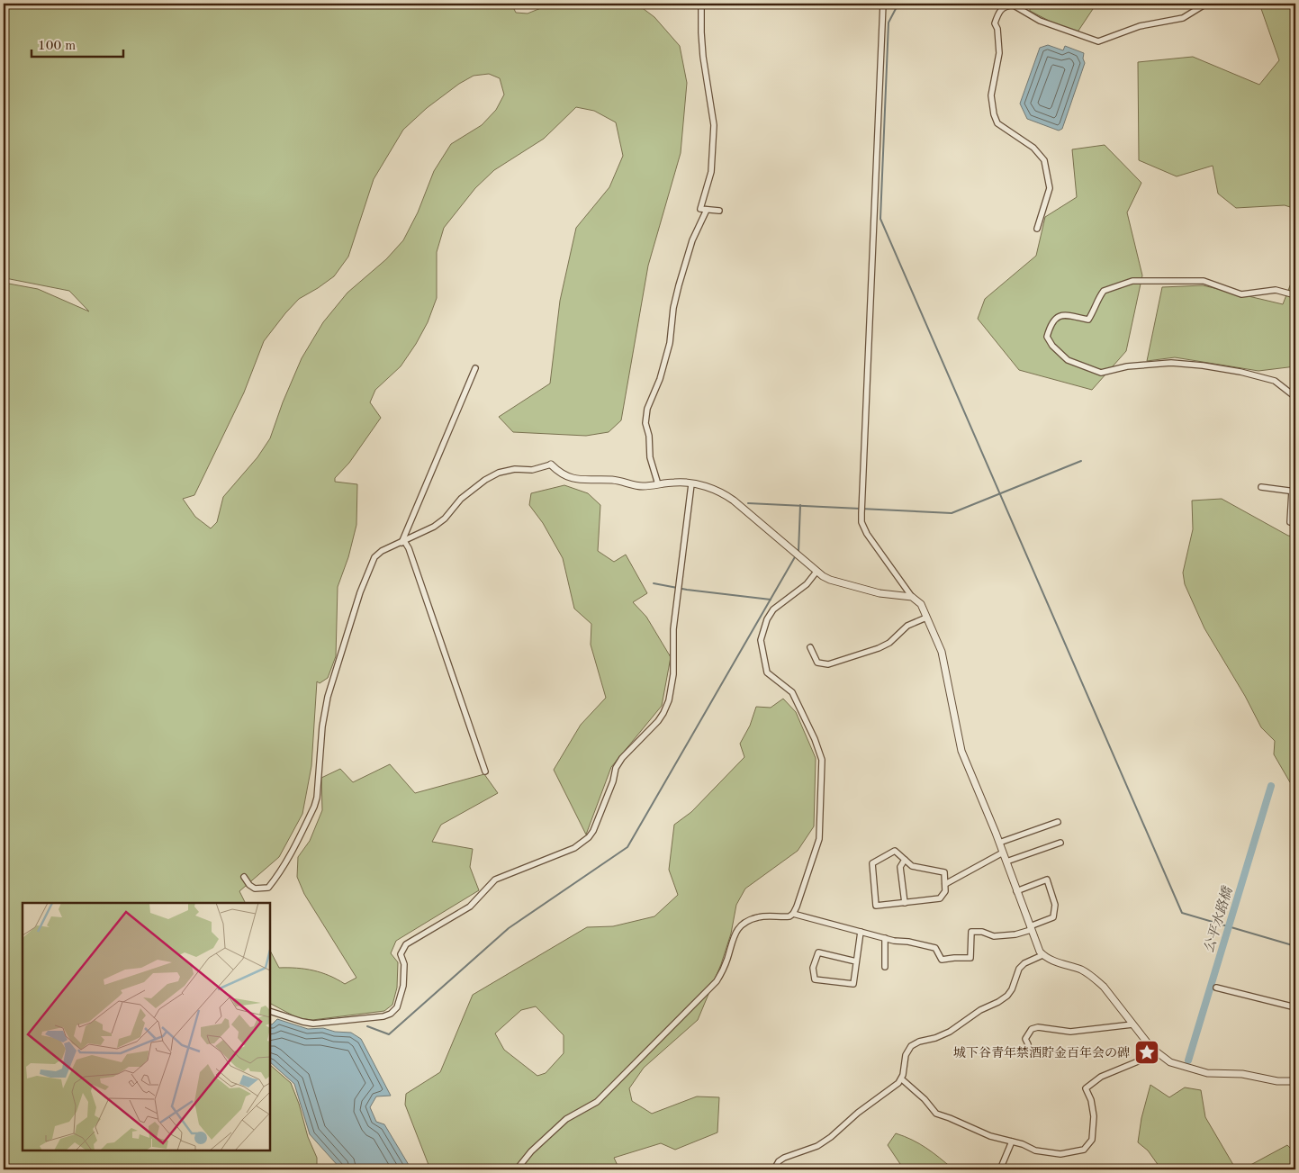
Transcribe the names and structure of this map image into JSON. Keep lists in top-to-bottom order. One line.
{"water":["公平水路橋"],"places":{"place":["城下谷青年禁酒貯金百年会の碑"]},"scale_bar":"100 m"}
